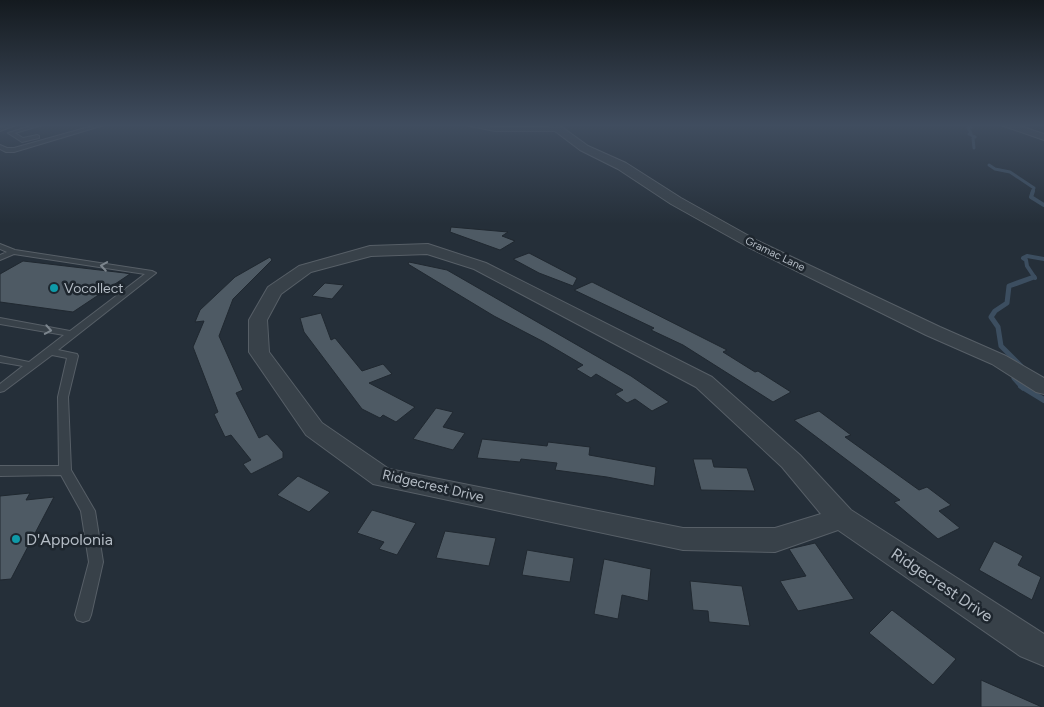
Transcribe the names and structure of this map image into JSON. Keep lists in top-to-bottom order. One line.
{"streets":{"street":["Gramac Lane","Ridgecrest Drive"]},"places":["Vocollect","D'Appolonia"]}
